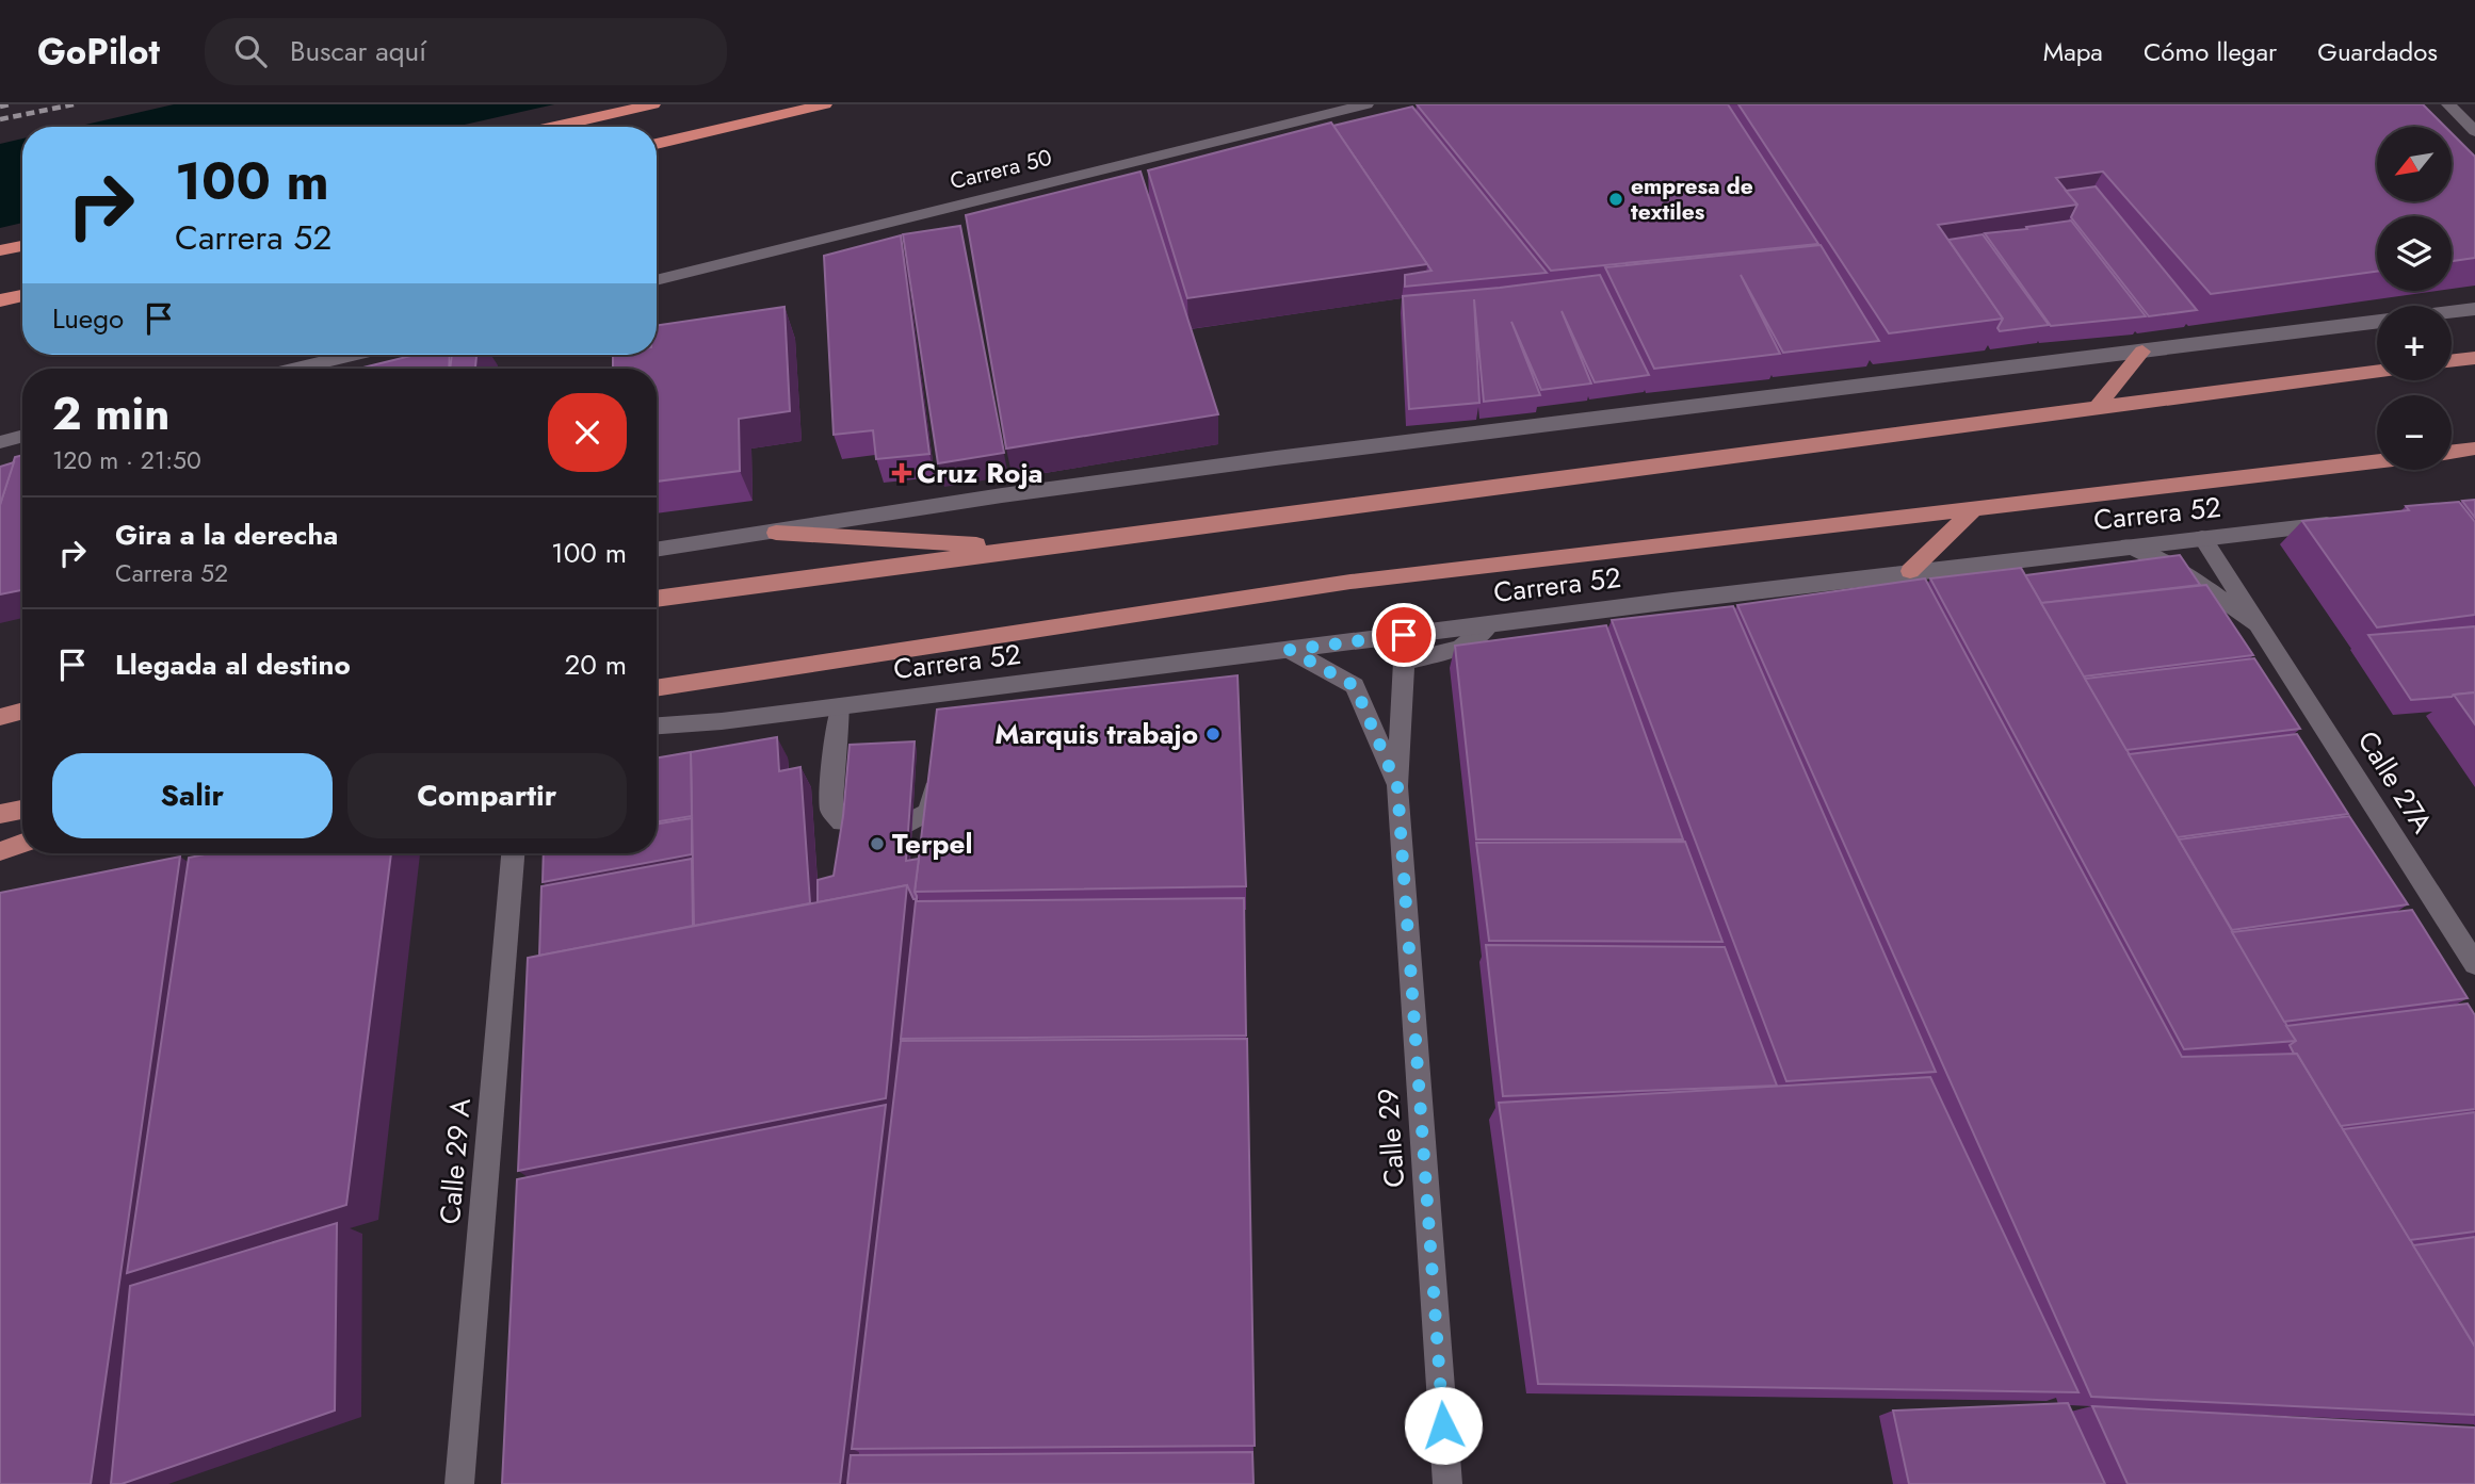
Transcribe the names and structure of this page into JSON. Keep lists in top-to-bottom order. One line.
{"streets":{"main road":["Carrera 52"],"street":["Carrera 50","Calle 27A","Calle 29","Calle 29 A"]},"crossings":[["Carrera 52","Calle 27A"],["Carrera 52","Calle 29"]],"places":{"other":["empresa de textiles","Marquis trabajo","Terpel"],"health":["Cruz Roja"]},"north":"bottom left","page":{"header":"GoPilot","search":"Buscar aquí","nav":["Mapa","Cómo llegar","Guardados"],"map_buttons":["+","−"],"turn":["100 m","Carrera 52"],"then":"Luego","heading":["2 min","120 m · 21:50"],"list":[{"name":"Gira a la derecha","note":"Carrera 52","value":"100 m"},{"name":"Llegada al destino","value":"20 m"}],"buttons":["Salir","Compartir"]}}
